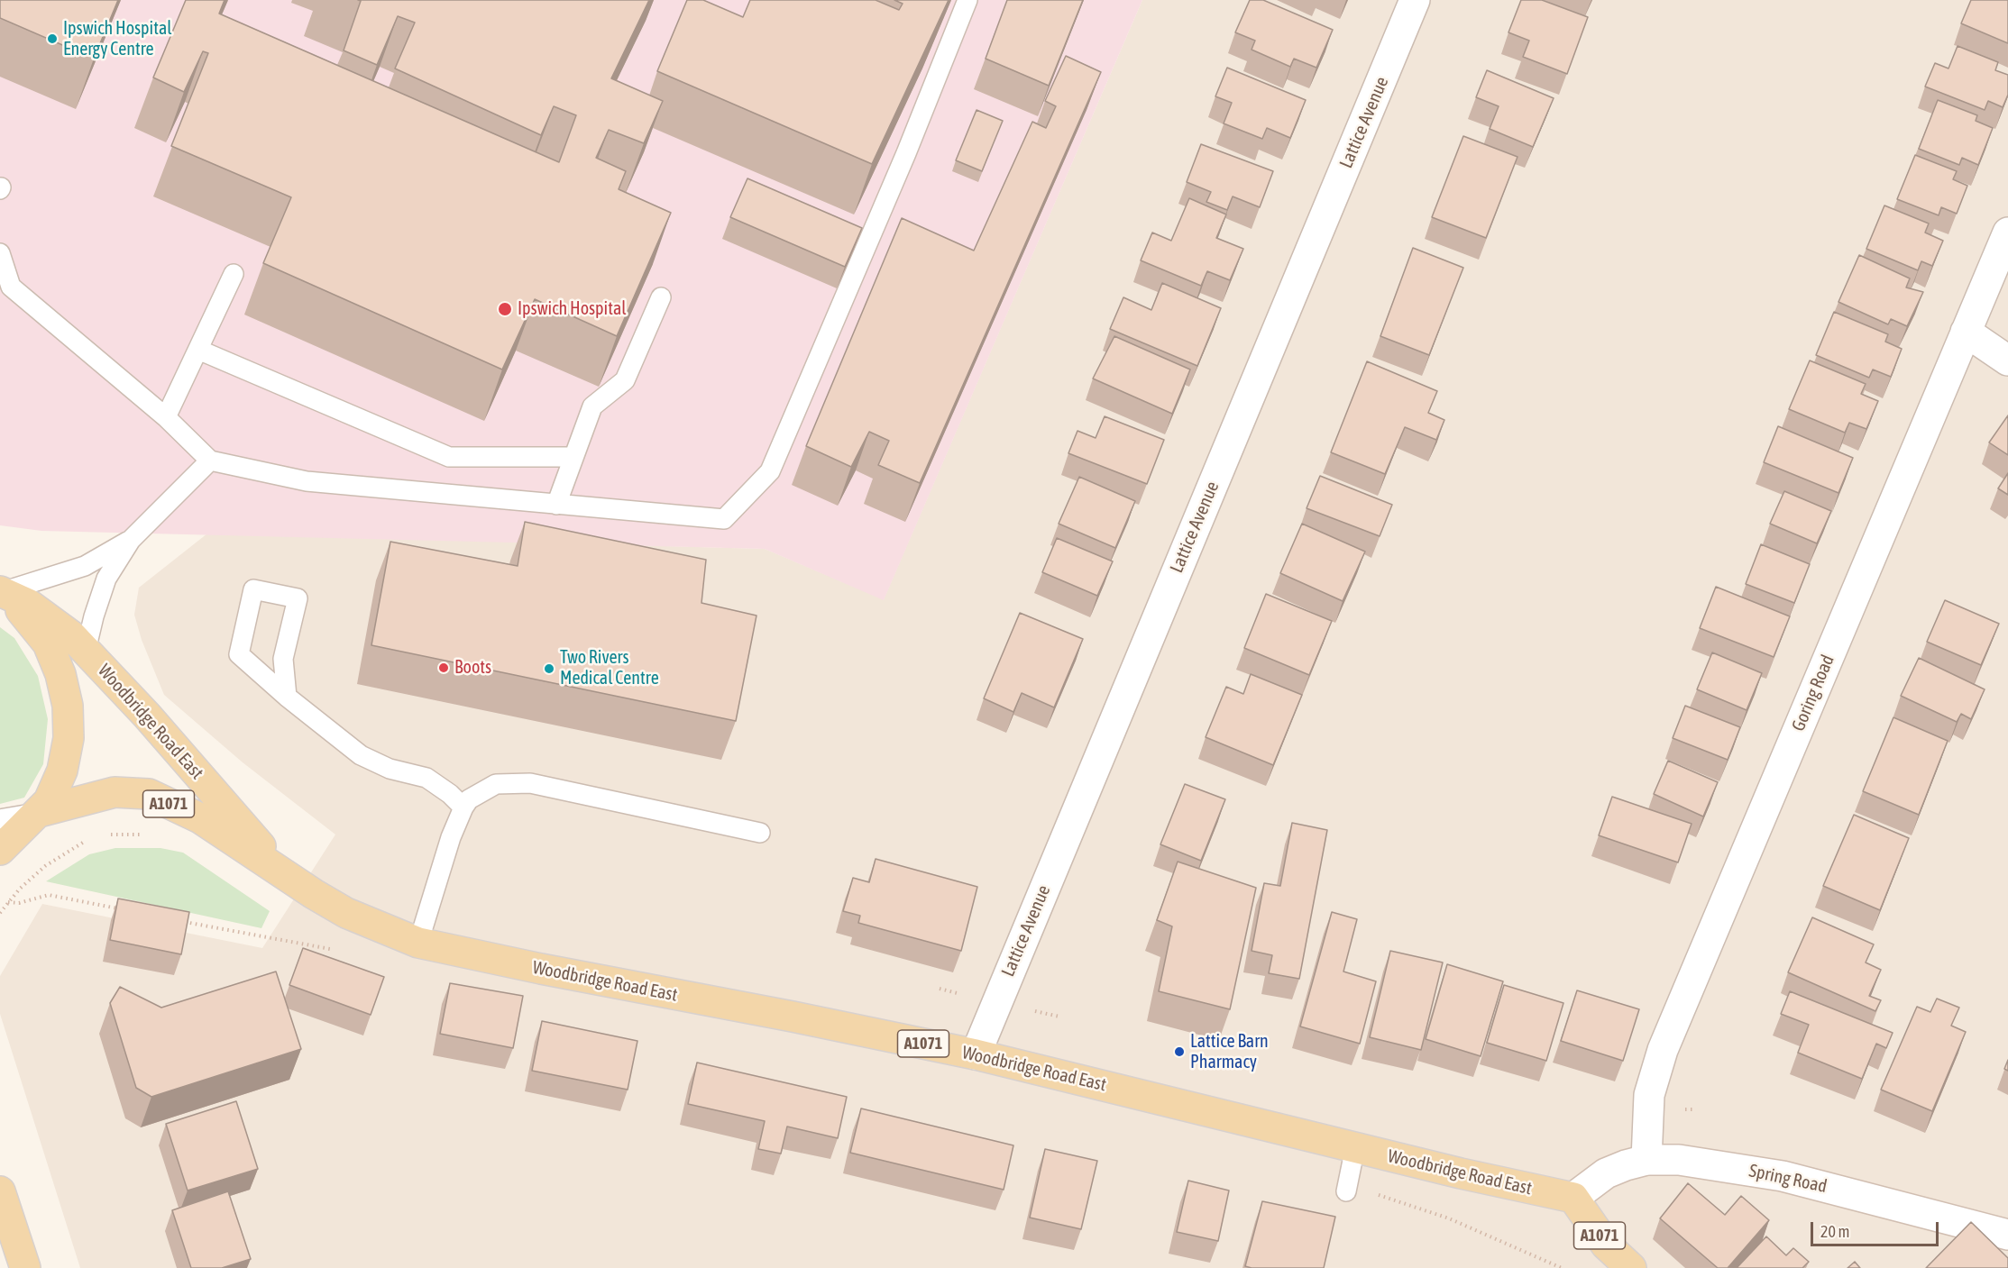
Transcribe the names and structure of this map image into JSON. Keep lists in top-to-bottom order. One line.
{"streets":{"main road":["Woodbridge Road East","A1071"],"street":["Lattice Avenue","Goring Road","Spring Road"]},"crossings":[["Lattice Avenue","Woodbridge Road East"],["Goring Road","Spring Road"],["Woodbridge Road East","A1071"],["Woodbridge Road East","Spring Road"],["A1071","Spring Road"]],"places":["Ipswich Hospital Energy Centre","Ipswich Hospital","Boots","Two Rivers Medical Centre","Lattice Barn Pharmacy"],"scale_bar":"20 m"}
